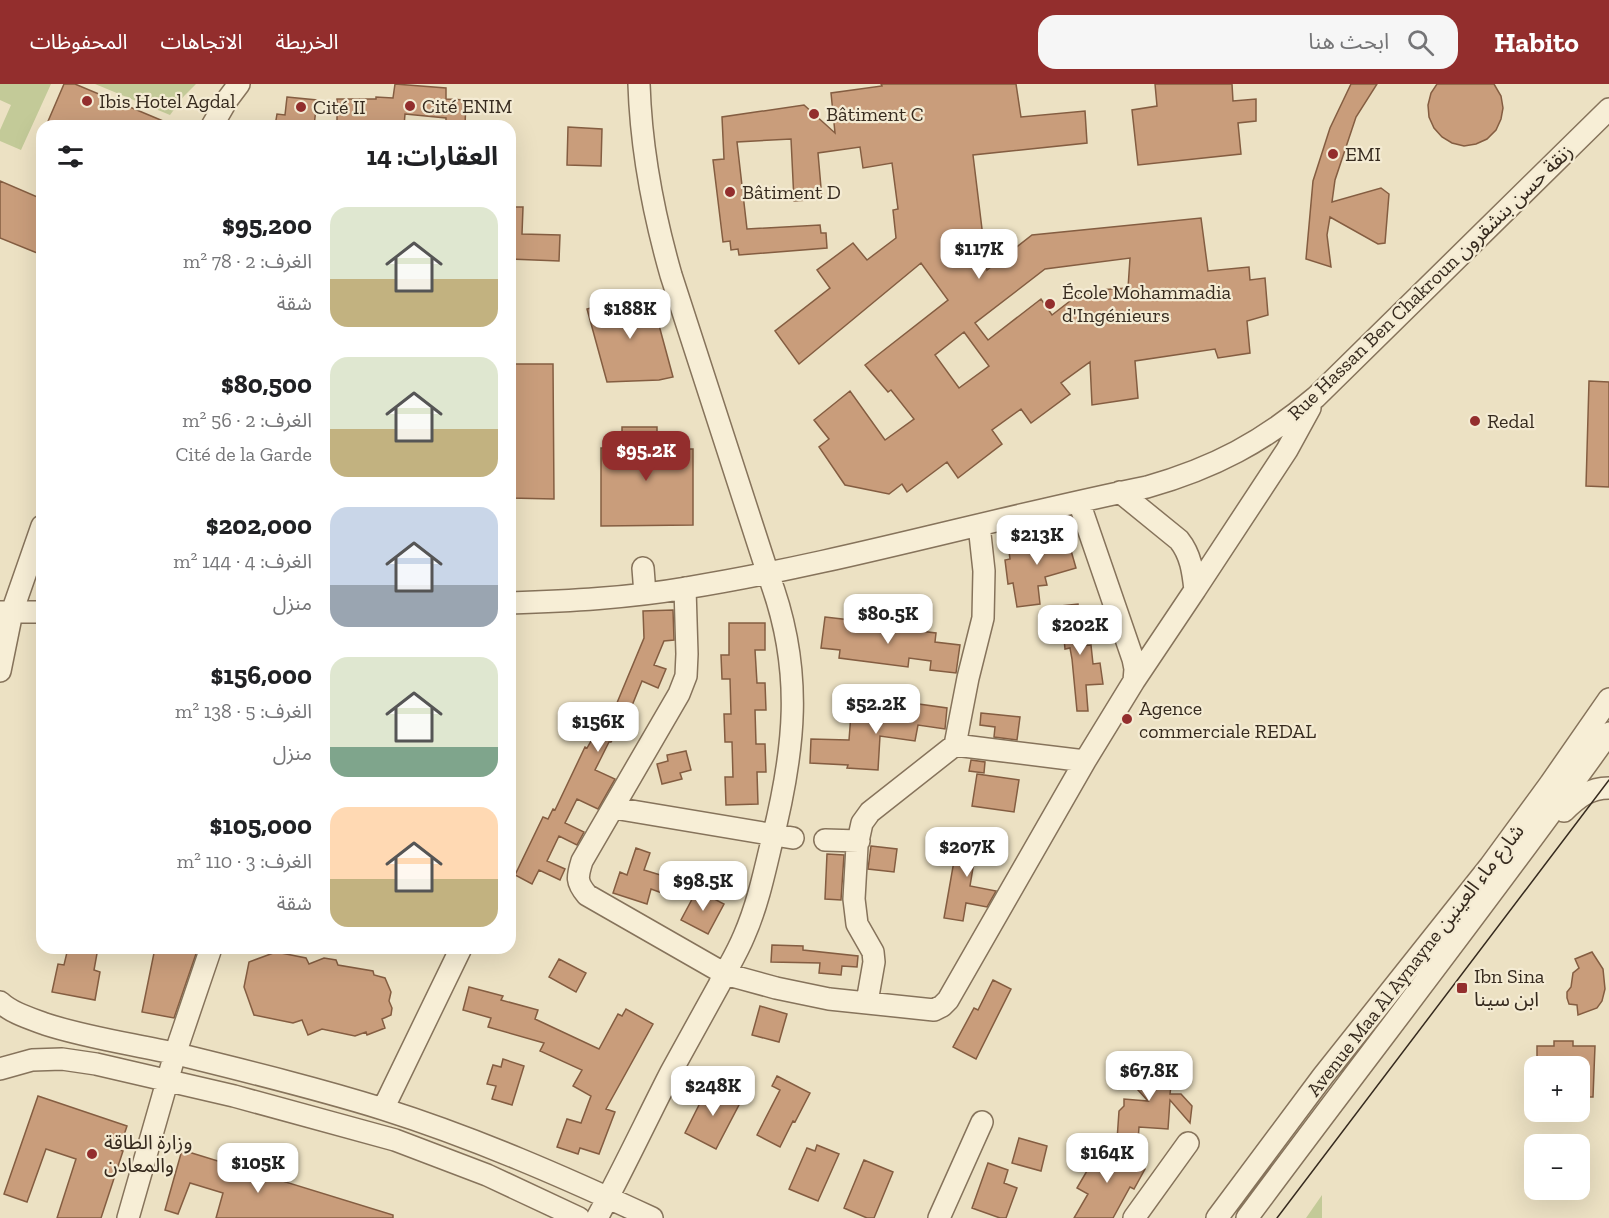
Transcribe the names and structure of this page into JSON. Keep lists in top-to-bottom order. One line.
{"streets":{"street":["Rue Hassan Ben Chakroun زنقة حسن بنشقرون","Avenue Maa Al Aynayne شارع ماء العينين"]},"places":{"other":["Ibis Hotel Agdal","Cité ENIM","Cité II","Bâtiment C","EMI","Bâtiment D","École Mohammadia d'Ingénieurs","Redal","Agence commerciale REDAL","وزارة الطاقة والمعادن"],"transit":["Ibn Sina ابن سينا"]},"page":{"header":"Habito","search":"ابحث هنا","nav":["الخريطة","الاتجاهات","المحفوظات"],"heading":"العقارات: 14","list":[{"name":"$95,200","note":"الغرف: 2 · 78 m² · شقة"},{"name":"$80,500","note":"الغرف: 2 · 56 m² · Cité de la Garde"},{"name":"$202,000","note":"الغرف: 4 · 144 m² · منزل"},{"name":"$156,000","note":"الغرف: 5 · 138 m² · منزل"},{"name":"$105,000","note":"الغرف: 3 · 110 m² · شقة"}],"price":["$117K","$188K","$95.2K","$213K","$80.5K","$202K","$52.2K","$156K","$207K","$98.5K","$67.8K","$248K","$164K","$105K"],"map_buttons":["+","−"]}}
